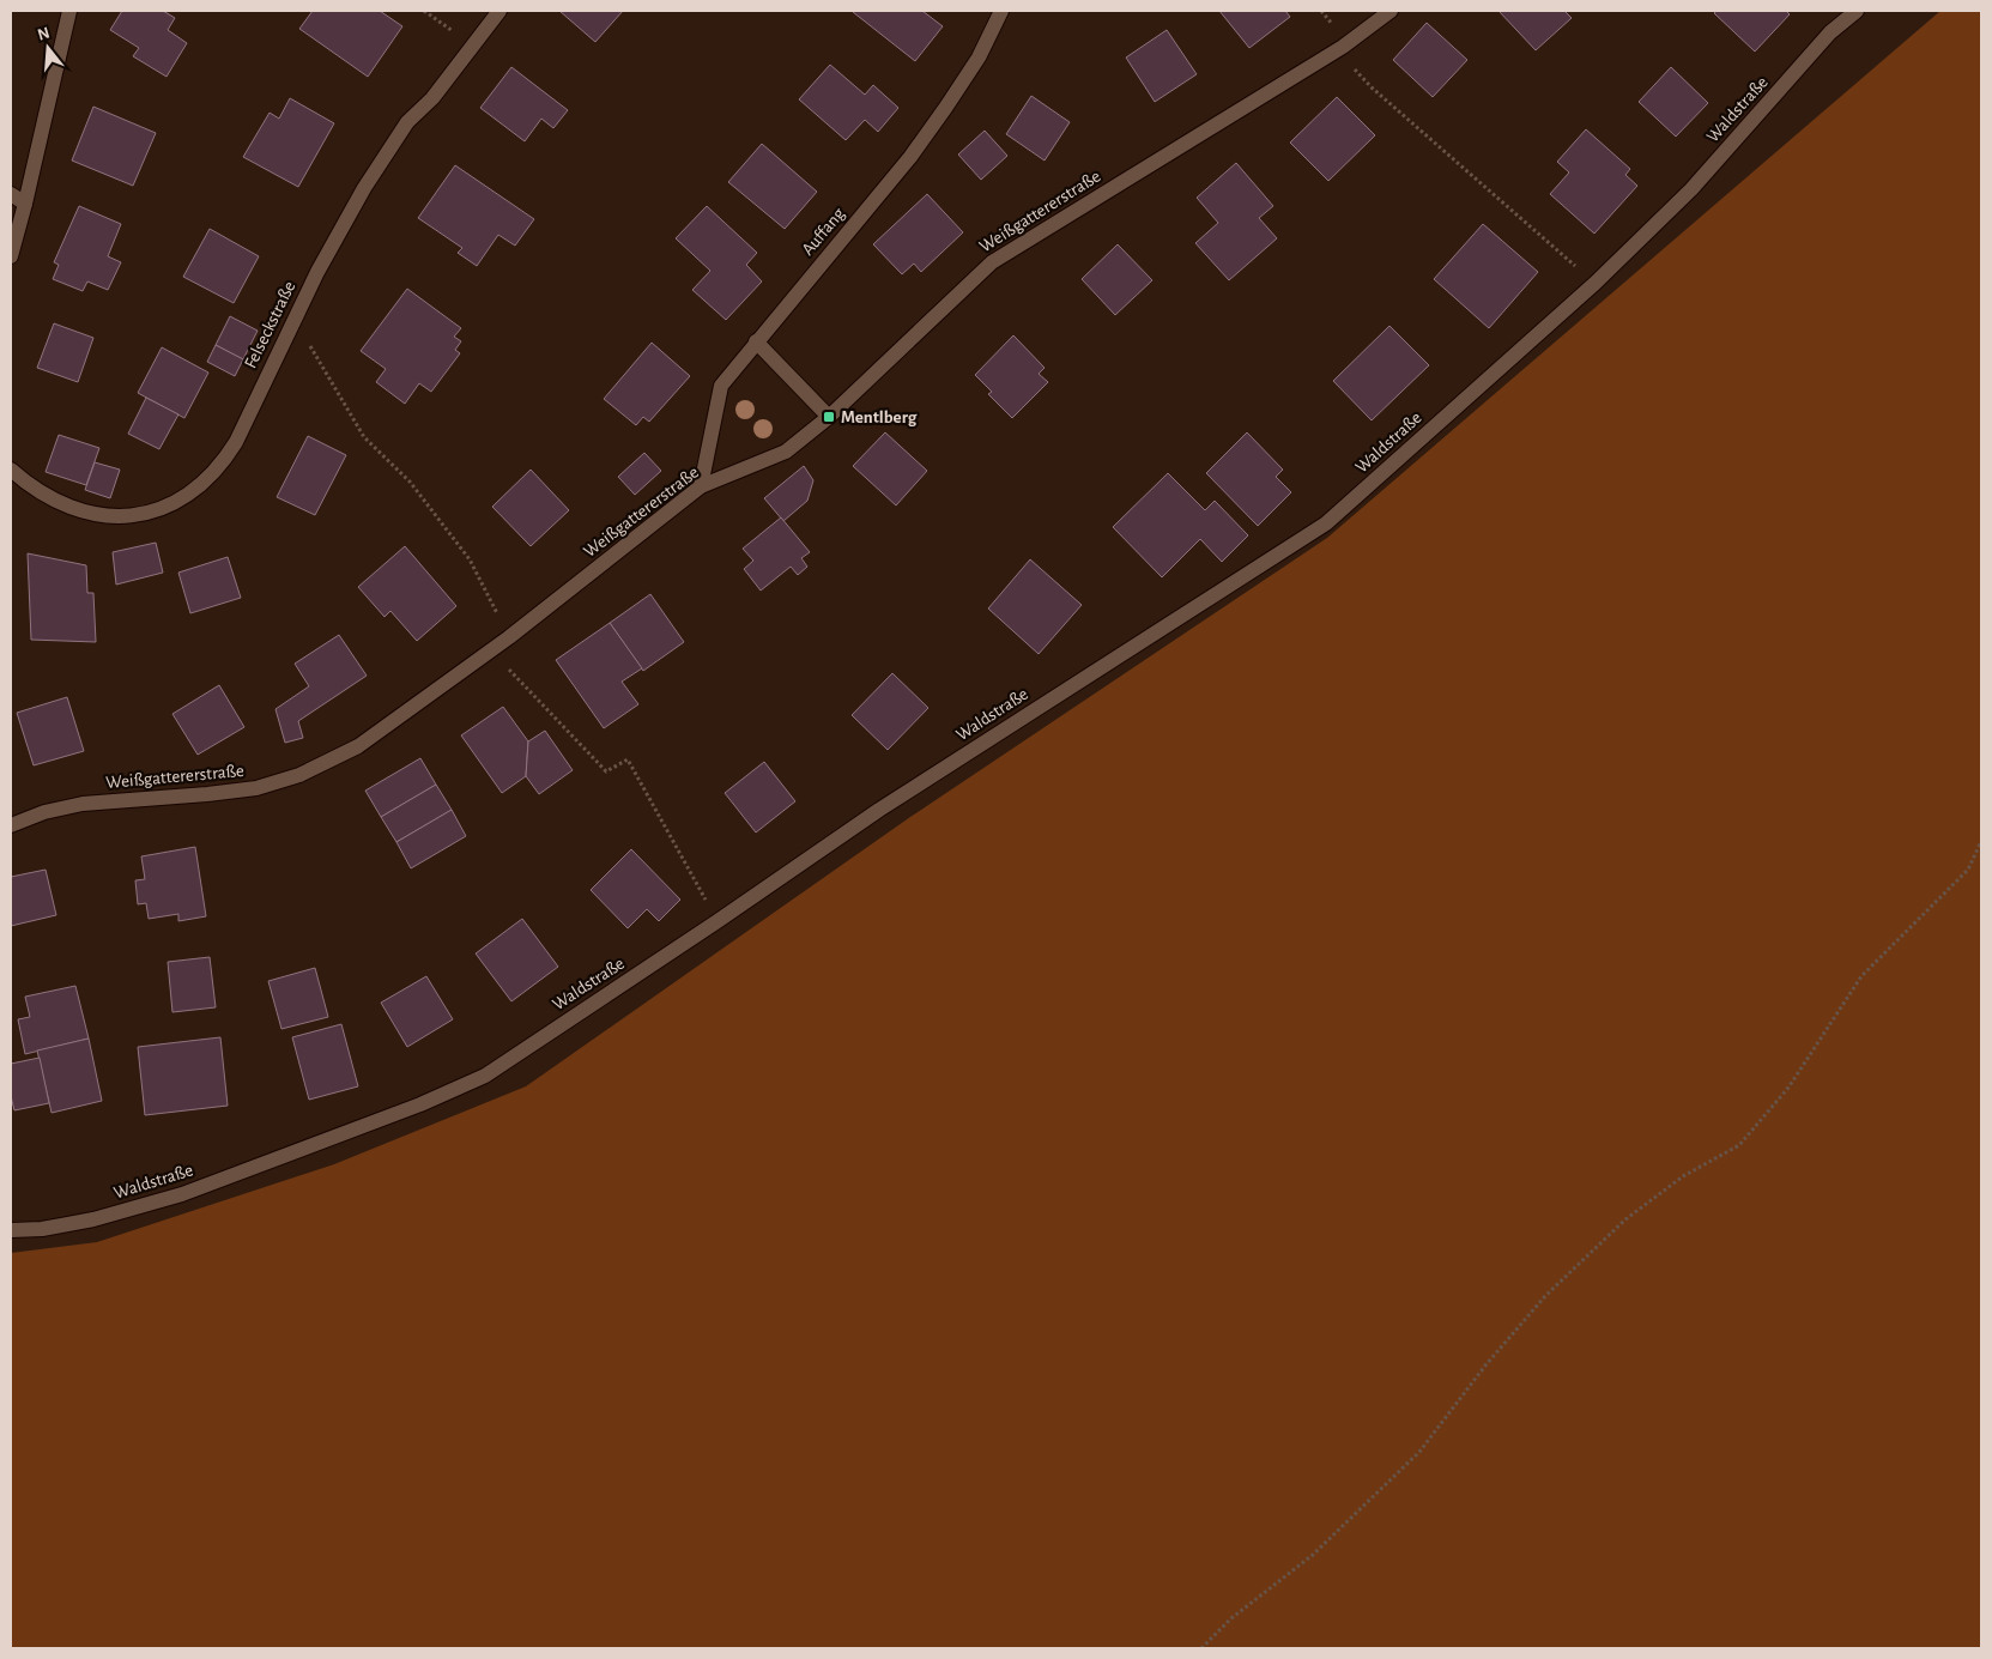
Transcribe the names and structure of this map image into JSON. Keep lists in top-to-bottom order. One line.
{"streets":{"street":["Waldstraße","Weißgattererstraße","Auffang","Felseckstraße"]},"crossings":[["Weißgattererstraße","Auffang"]],"places":{"transit":["Mentlberg"]},"north":"top"}
